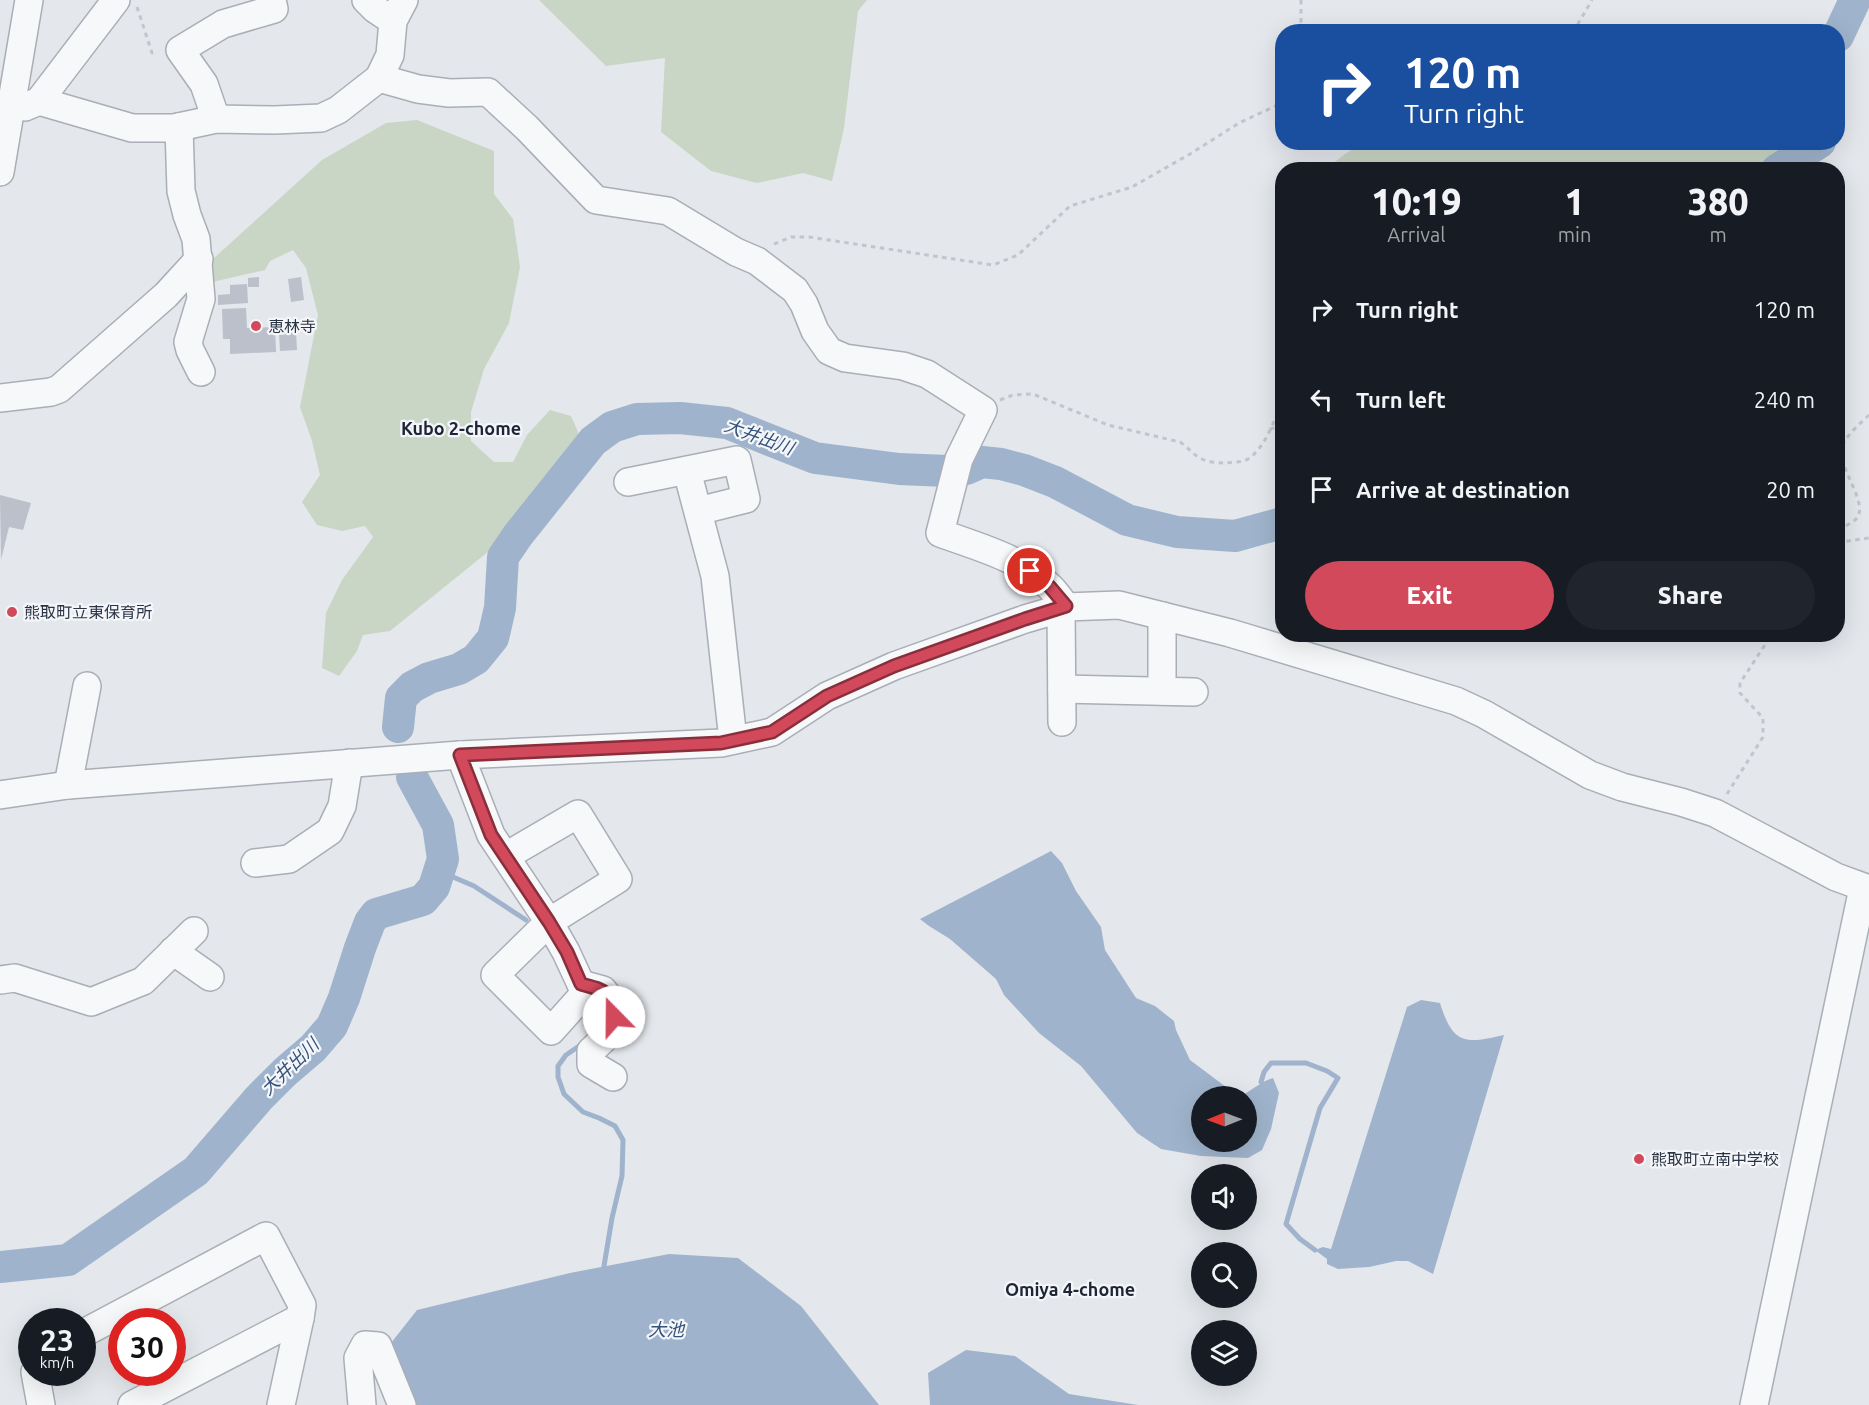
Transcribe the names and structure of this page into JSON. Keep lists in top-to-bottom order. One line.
{"districts":["Kubo 2-chome","Omiya 4-chome"],"water":["大井出川","大池"],"places":["恵林寺","熊取町立東保育所","熊取町立南中学校"],"north":"left","page":{"turn":["120 m","Turn right"],"eta":["10:19","Arrival","1","min","380","m"],"list":[{"name":"Turn right","value":"120 m"},{"name":"Turn left","value":"240 m"},{"name":"Arrive at destination","value":"20 m"}],"buttons":["Exit","Share"],"speed":"23 km/h","limit":"30"}}
